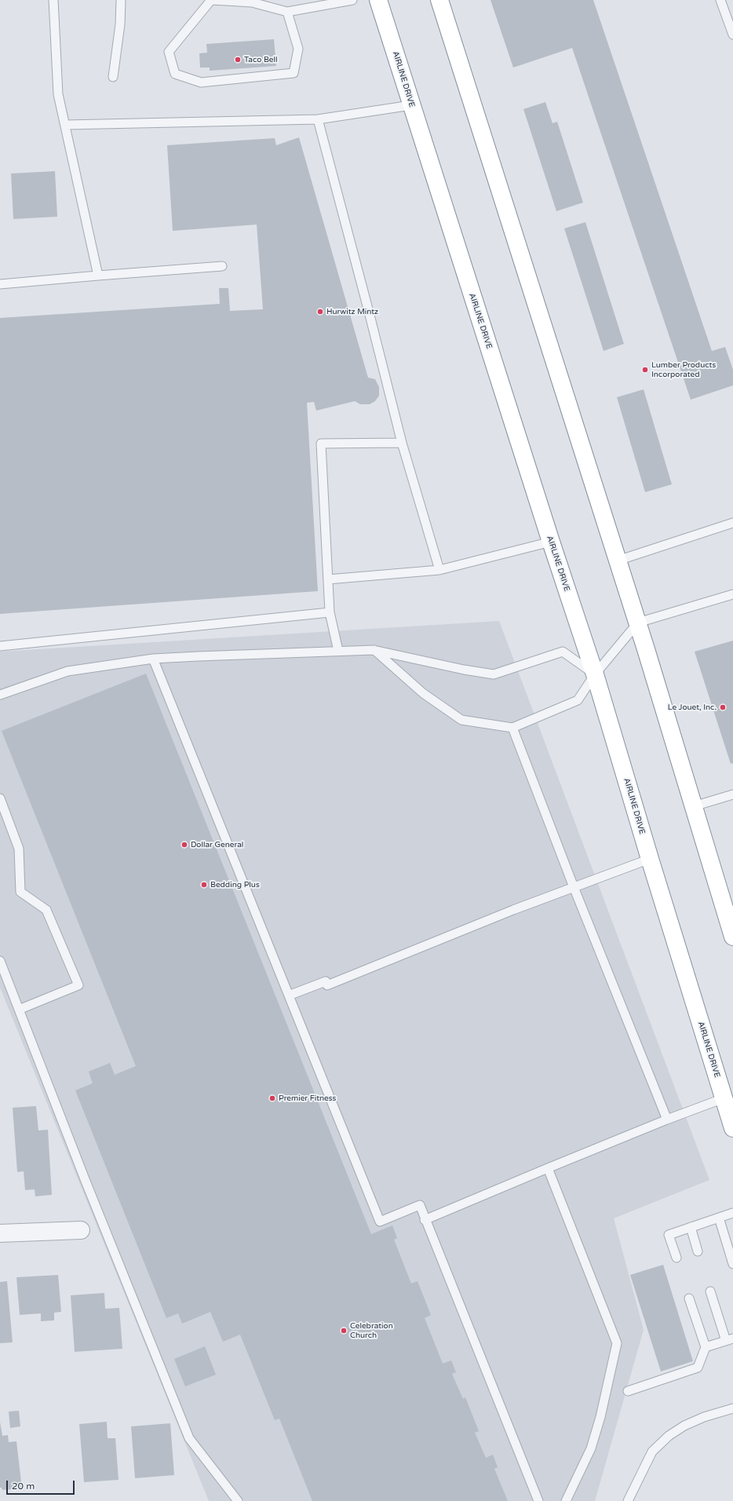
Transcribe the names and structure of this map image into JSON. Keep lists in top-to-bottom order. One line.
{"streets":{"highway":["AIRLINE DRIVE"]},"places":["Taco Bell","Hurwitz Mintz","Lumber Products Incorporated","Le Jouet, Inc.","Dollar General","Bedding Plus","Premier Fitness","Celebration Church"],"scale_bar":"20 m"}
